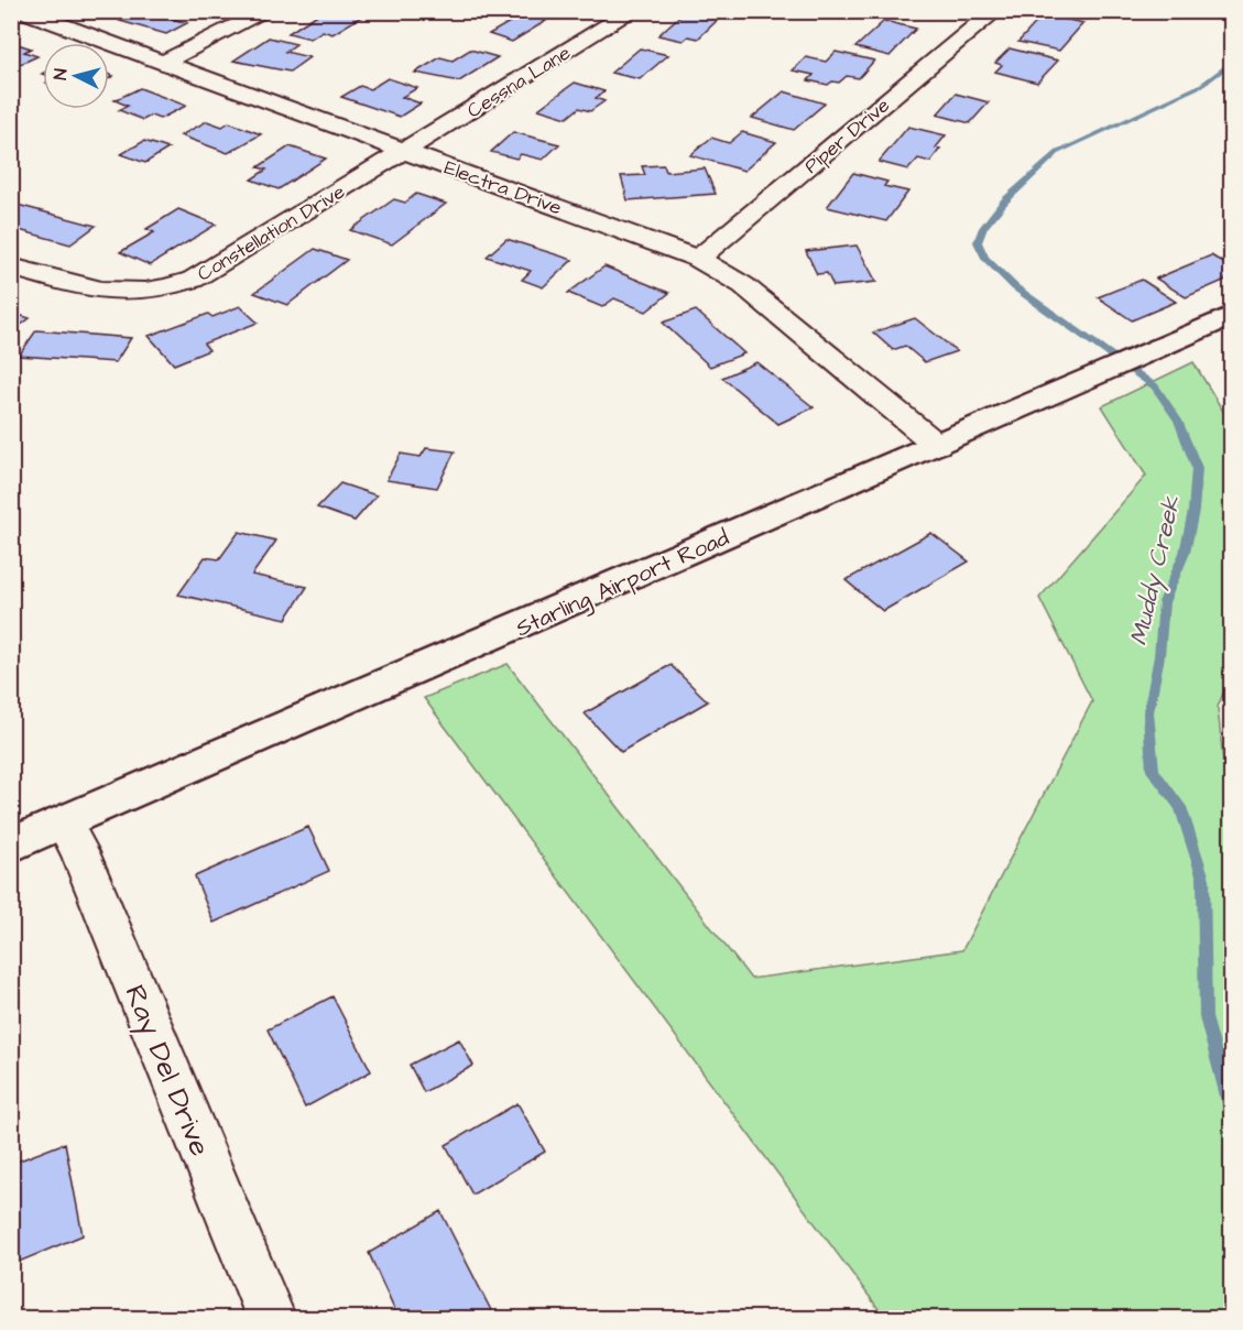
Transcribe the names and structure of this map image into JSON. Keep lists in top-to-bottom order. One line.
{"streets":{"street":["Cessna Lane","Piper Drive","Electra Drive","Constellation Drive","Starling Airport Road","Ray Del Drive"]},"crossings":[["Cessna Lane","Electra Drive"],["Cessna Lane","Constellation Drive"],["Piper Drive","Electra Drive"],["Electra Drive","Constellation Drive"],["Electra Drive","Starling Airport Road"],["Starling Airport Road","Ray Del Drive"]],"water":["Muddy Creek"],"north":"left"}
